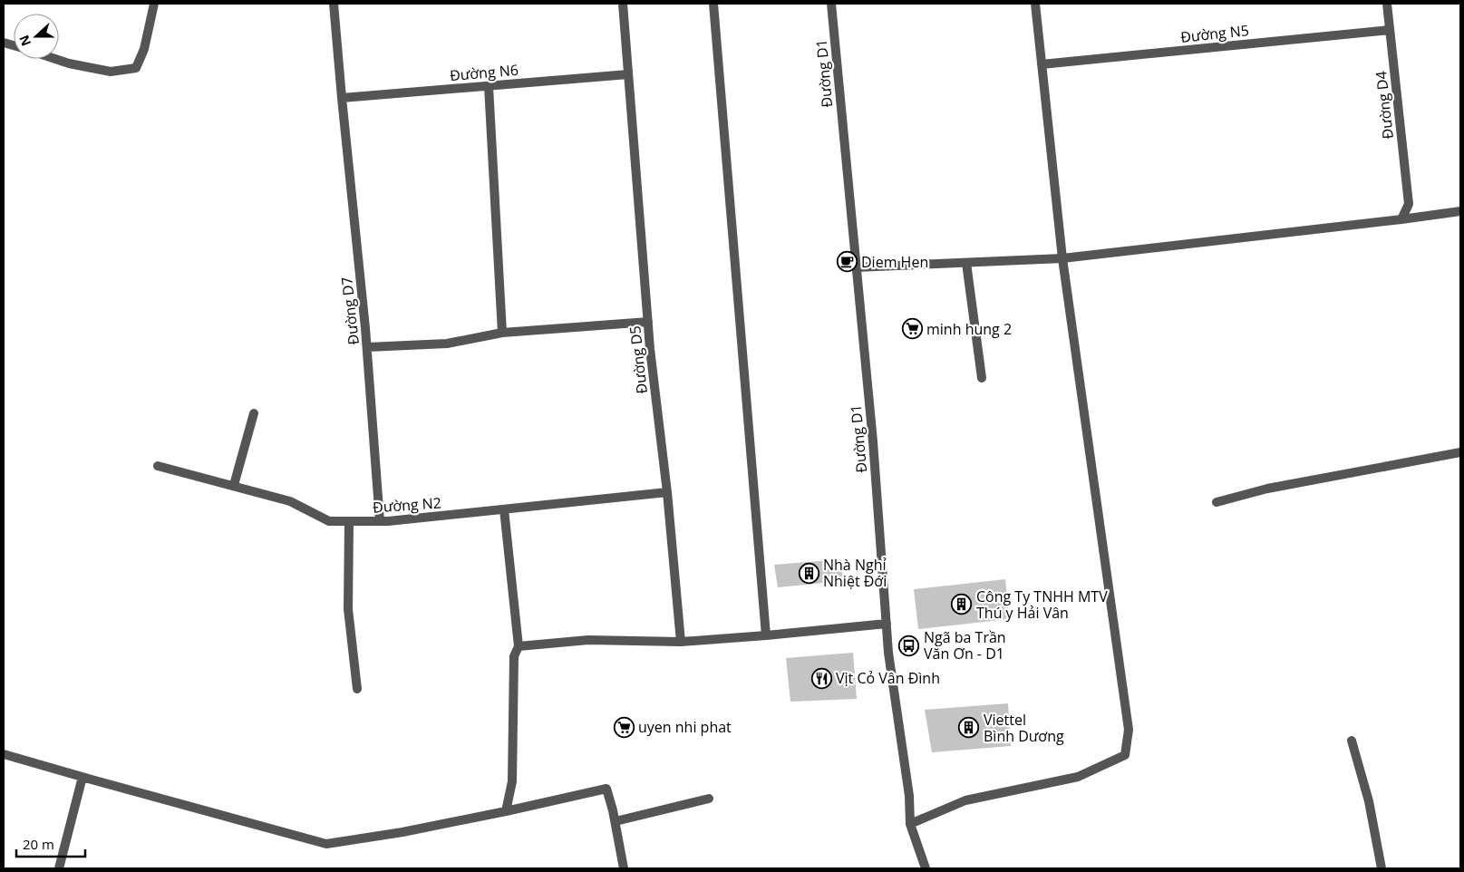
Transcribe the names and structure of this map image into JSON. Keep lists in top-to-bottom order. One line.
{"streets":{"street":["Đường N5","Đường N6","Đường D1","Đường D4","Đường D7","Đường D5","Đường N2"]},"crossings":[["Đường N5","Đường D4"],["Đường N6","Đường D7"],["Đường N6","Đường D5"],["Đường D7","Đường N2"],["Đường D5","Đường N2"]],"places":{"cafe":["Diem Hen"],"supermarket":["minh hung 2","uyen nhi phat"],"building":["Nhà Nghỉ Nhiệt Đới","Công Ty TNHH MTV Thú y Hải Vân","Viettel Bình Dương"],"bus stop":["Ngã ba Trần Văn Ơn - D1"],"restaurant":["Vịt Cỏ Vân Đình"]},"scale_bar":"20 m","north":"left"}
